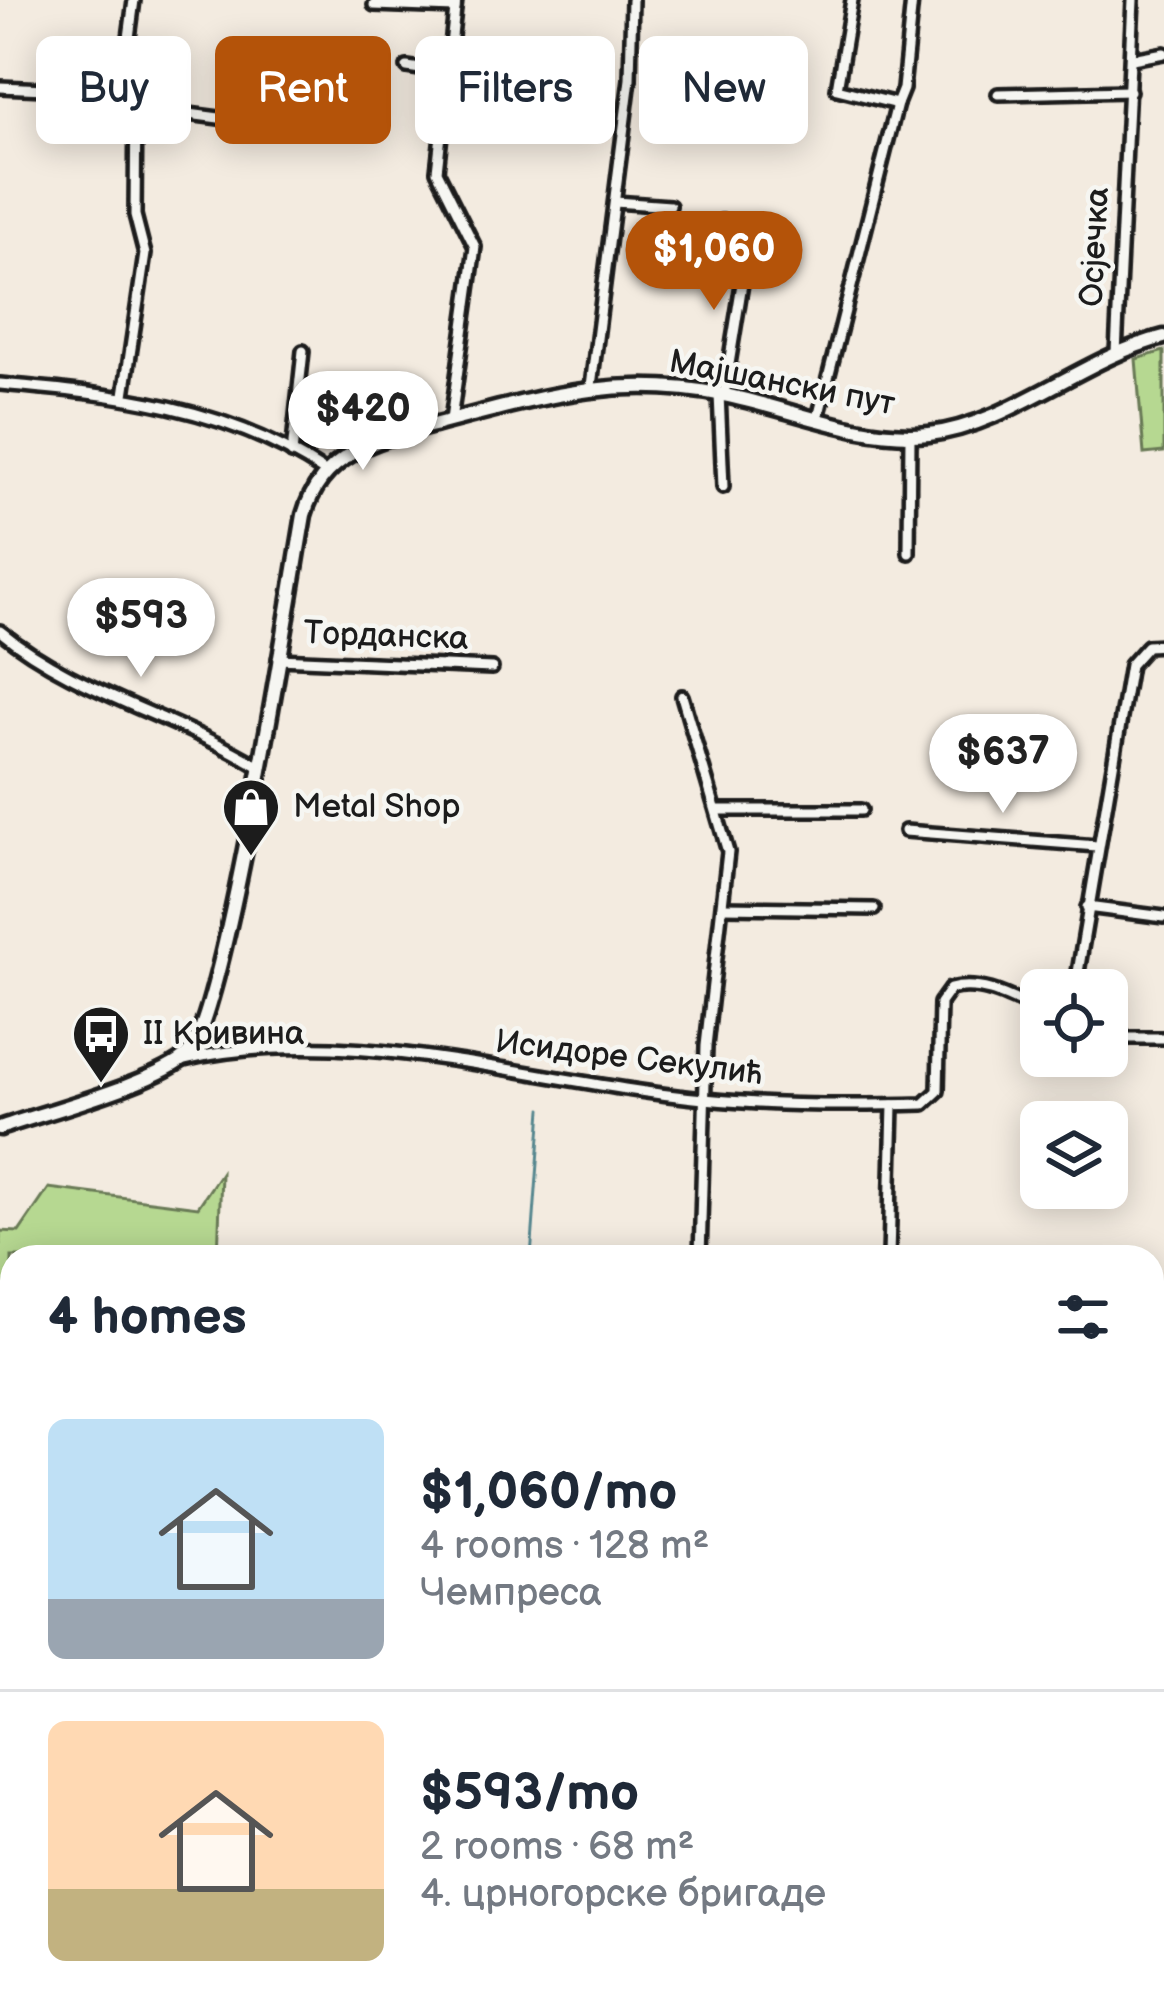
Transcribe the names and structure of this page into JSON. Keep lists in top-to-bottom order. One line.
{"streets":{"street":["Осјечка","Мајшански пут","Торданска","Исидоре Секулић"]},"crossings":[["Осјечка","Мајшански пут"]],"places":{"shop":["Metal Shop"],"bus stop":["II Кривина"]},"page":{"chip":["Buy","Rent","Filters","New"],"price":["$1,060","$420","$593","$637"],"heading":"4 homes","list":[{"name":"$1,060/mo","note":"4 rooms · 128 m² · Чемпреса"},{"name":"$593/mo","note":"2 rooms · 68 m² · 4. црногорске бригаде"}]}}
